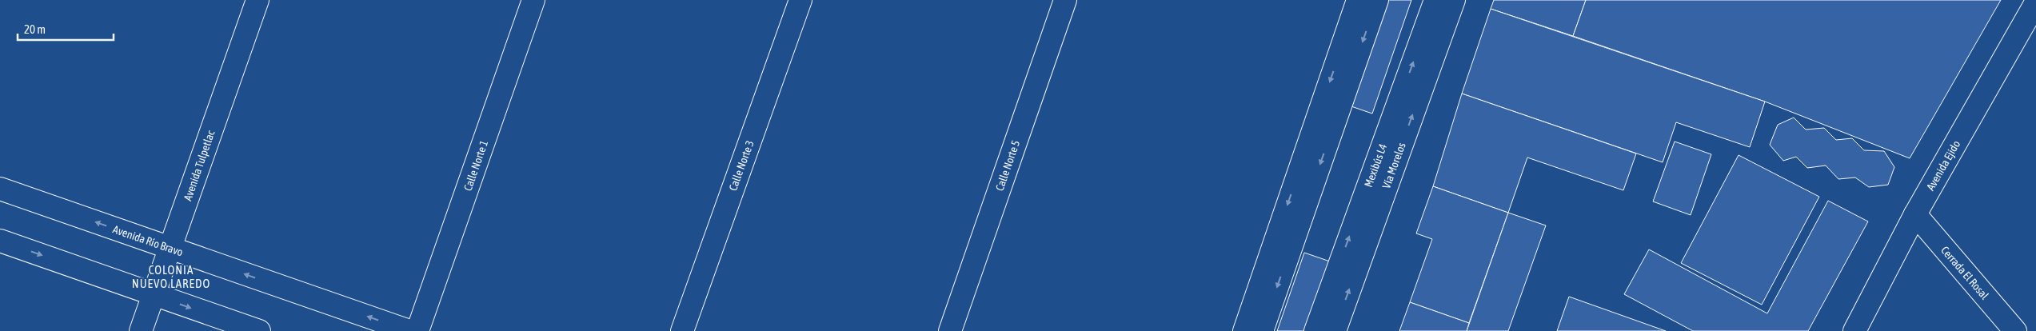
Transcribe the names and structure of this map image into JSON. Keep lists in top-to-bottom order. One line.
{"streets":{"street":["Avenida Tulpetlac","Calle Norte 1","Calle Norte 3","Calle Norte 5","Mexibús L4","Vía Morelos","Avenida Ejido","Avenida Río Bravo","Cerrada El Rosal"]},"crossings":[["Avenida Tulpetlac","Avenida Río Bravo"],["Avenida Ejido","Cerrada El Rosal"]],"districts":["COLONIA NUEVO LAREDO"],"scale_bar":"20 m"}
